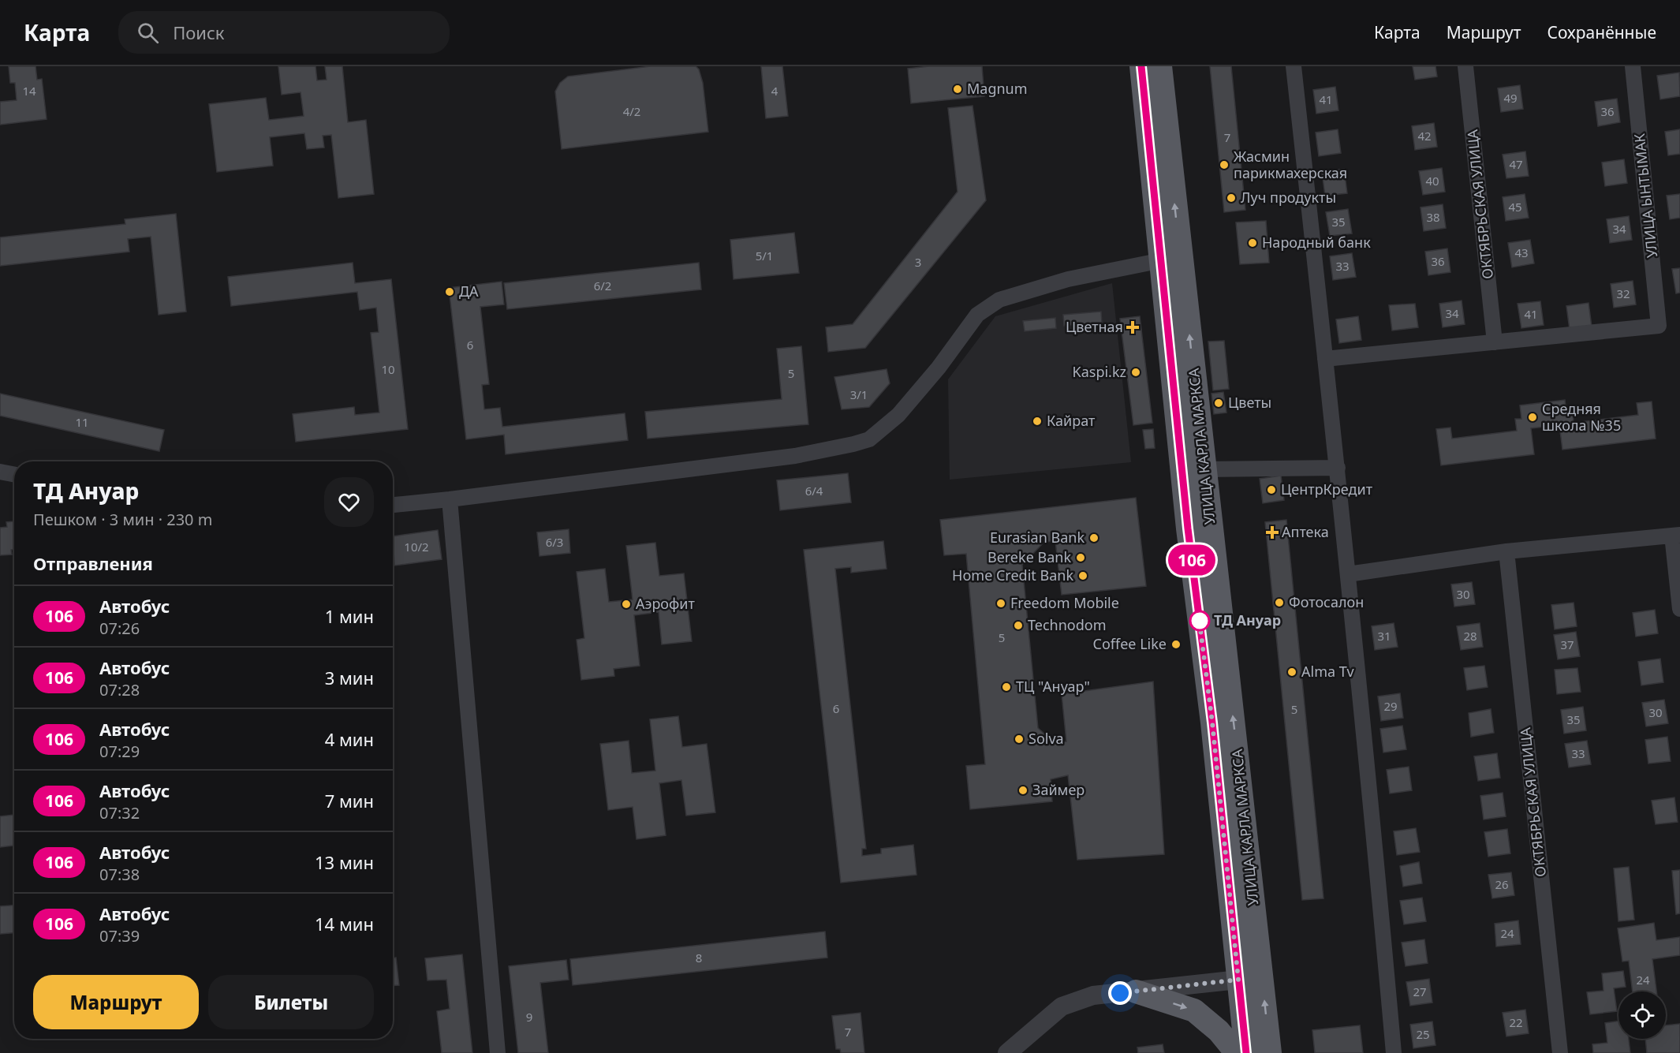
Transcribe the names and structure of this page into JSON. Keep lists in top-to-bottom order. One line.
{"streets":{"main road":["УЛИЦА КАРЛА МАРКСА"],"street":["УЛИЦА ЫНТЫМАК","ОКТЯБРЬСКАЯ УЛИЦА"]},"crossings":[["УЛИЦА ЫНТЫМАК","ОКТЯБРЬСКАЯ УЛИЦА"]],"places":{"other":["Magnum","Жасмин парикмахерская","Луч продукты","Народный банк","ДА","Kaspi.kz","Цветы","Средняя школа №35","Кайрат","ЦентрКредит","Eurasian Bank","Bereke Bank","Home Credit Bank","Фотосалон","Freedom Mobile","Аэрофит","ТД Ануар","Technodom","Coffee Like","Alma Tv","ТЦ \"Ануар\"","Solva","Займер"],"health":["Цветная","Аптека"]},"lines":["bus line 106"],"house_numbers":["14","4","49","41","4/2","36","42","7","47","40","45","38","35","34","43","5/1","36","3","33","6/2","32","34","41","6","10","5","3/1","11","6/4","6/3","10/2","30","31","28","5","37","29","6","5","30","35","33","26","24","8","24","27","9","22","7","25"],"page":{"header":"Карта","search":"Поиск","nav":["Карта","Маршрут","Сохранённые"],"on_map":"106","heading":[["ТД Ануар","Пешком · 3 мин · 230 m"],"Отправления"],"list":[{"mark":"106","name":"Автобус","note":"07:26","value":"1 мин"},{"mark":"106","name":"Автобус","note":"07:28","value":"3 мин"},{"mark":"106","name":"Автобус","note":"07:29","value":"4 мин"},{"mark":"106","name":"Автобус","note":"07:32","value":"7 мин"},{"mark":"106","name":"Автобус","note":"07:38","value":"13 мин"},{"mark":"106","name":"Автобус","note":"07:39","value":"14 мин"}],"buttons":["Маршрут","Билеты"]}}
